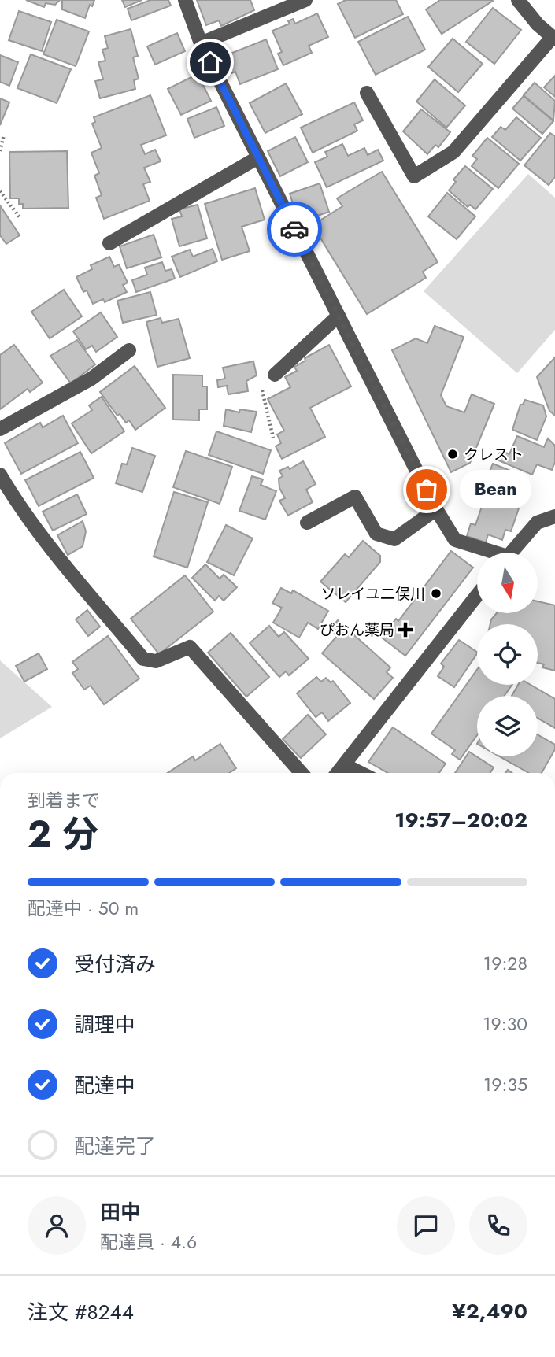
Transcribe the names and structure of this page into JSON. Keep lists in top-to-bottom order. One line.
{"places":{"other":["クレスト","Bean","ソレイユ二俣川"],"health":["ぴおん薬局"]},"north":"bottom","page":{"bubble":"Bean","heading":["2 分","到着まで","19:57–20:02"],"panel":["田中","配達員 · 4.6","注文 #8244","¥2,490"],"bar":"配達中 · 50 m","list":[["受付済み","19:28"],["調理中","19:30"],["配達中","19:35"],"配達完了"]}}
